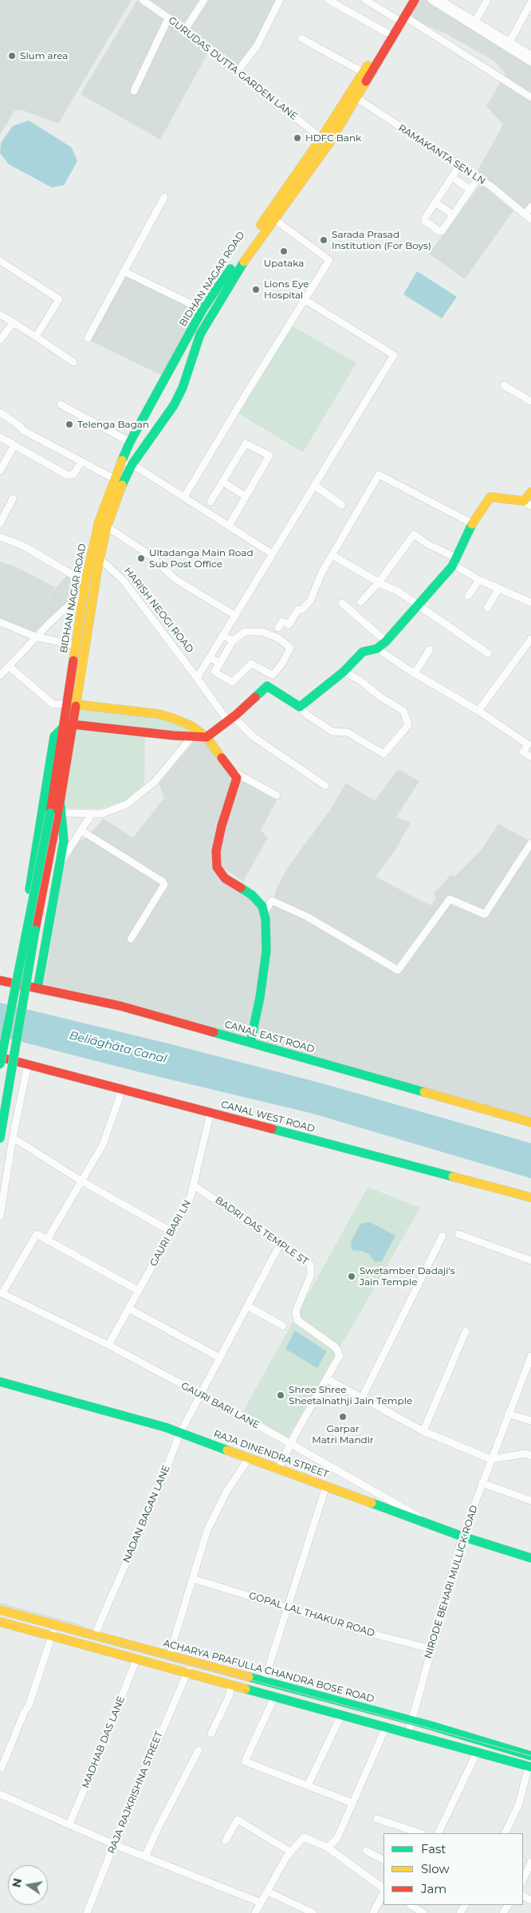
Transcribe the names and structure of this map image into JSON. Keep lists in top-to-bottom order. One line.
{"streets":{"main road":["BIDHAN NAGAR ROAD","CANAL EAST ROAD","CANAL WEST ROAD","RAJA DINENDRA STREET","ACHARYA PRAFULLA CHANDRA BOSE ROAD"],"street":["GURUDAS DUTTA GARDEN LANE","RAMAKANTA SEN LN","HARISH NEOGI ROAD","BADRI DAS TEMPLE ST","GAURI BARI LN","GAURI BARI LANE","NADAN BAGAN LANE","NIRODE BEHARI MULLICK ROAD","GOPAL LAL THAKUR ROAD","MADHAB DAS LANE","RAJA RAJKRISHNA STREET"]},"crossings":[["GURUDAS DUTTA GARDEN LANE","BIDHAN NAGAR ROAD"],["RAMAKANTA SEN LN","BIDHAN NAGAR ROAD"],["BIDHAN NAGAR ROAD","HARISH NEOGI ROAD"],["CANAL WEST ROAD","GAURI BARI LN"],["BADRI DAS TEMPLE ST","GAURI BARI LN"],["BADRI DAS TEMPLE ST","NADAN BAGAN LANE"],["GAURI BARI LN","GAURI BARI LANE"],["GAURI BARI LANE","RAJA DINENDRA STREET"],["GAURI BARI LANE","NADAN BAGAN LANE"],["RAJA DINENDRA STREET","NADAN BAGAN LANE"],["RAJA DINENDRA STREET","NIRODE BEHARI MULLICK ROAD"],["NADAN BAGAN LANE","ACHARYA PRAFULLA CHANDRA BOSE ROAD"],["NIRODE BEHARI MULLICK ROAD","GOPAL LAL THAKUR ROAD"],["NIRODE BEHARI MULLICK ROAD","ACHARYA PRAFULLA CHANDRA BOSE ROAD"],["ACHARYA PRAFULLA CHANDRA BOSE ROAD","RAJA RAJKRISHNA STREET"]],"water":["Beliāghāta Canal"],"places":["Slum area","HDFC Bank","Sarada Prasad Institution (For Boys)","Upataka","Lions Eye Hospital","Telenga Bagan","Ultadanga Main Road Sub Post Office","Swetamber Dadaji's Jain Temple","Shree Shree Sheetalnathji Jain Temple","Garpar Matri Mandir"],"legend":["Fast","Slow","Jam"],"north":"left"}
